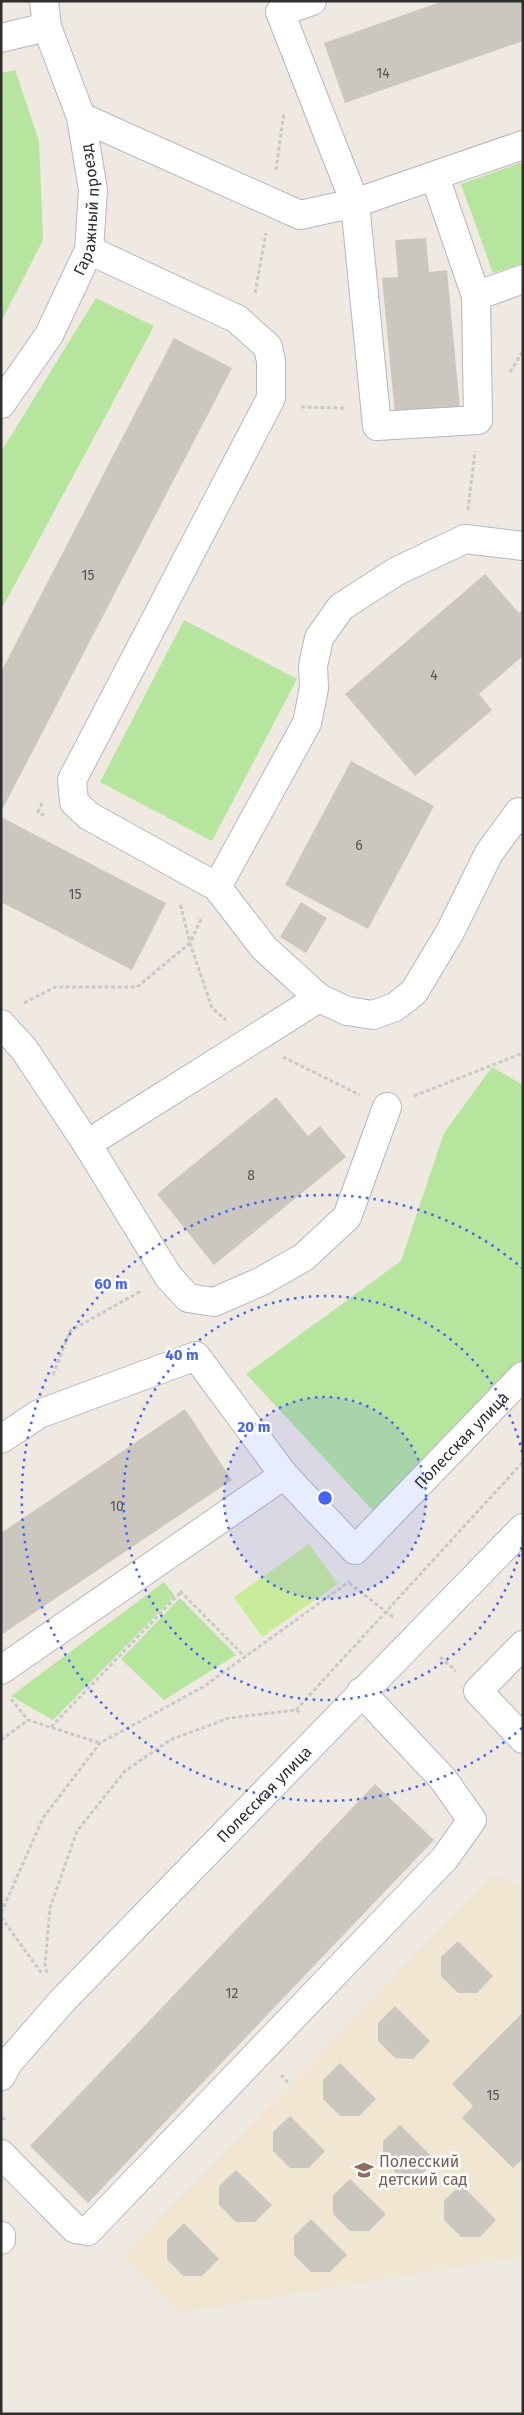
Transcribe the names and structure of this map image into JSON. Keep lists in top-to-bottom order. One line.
{"streets":{"street":["Гаражный проезд","Полесская улица"]},"places":{"school or university":["Полесский детский сад"]},"house_numbers":["14","15","4","6","15","8","10","12","15"],"rings":["60 m","40 m","20 m"]}
